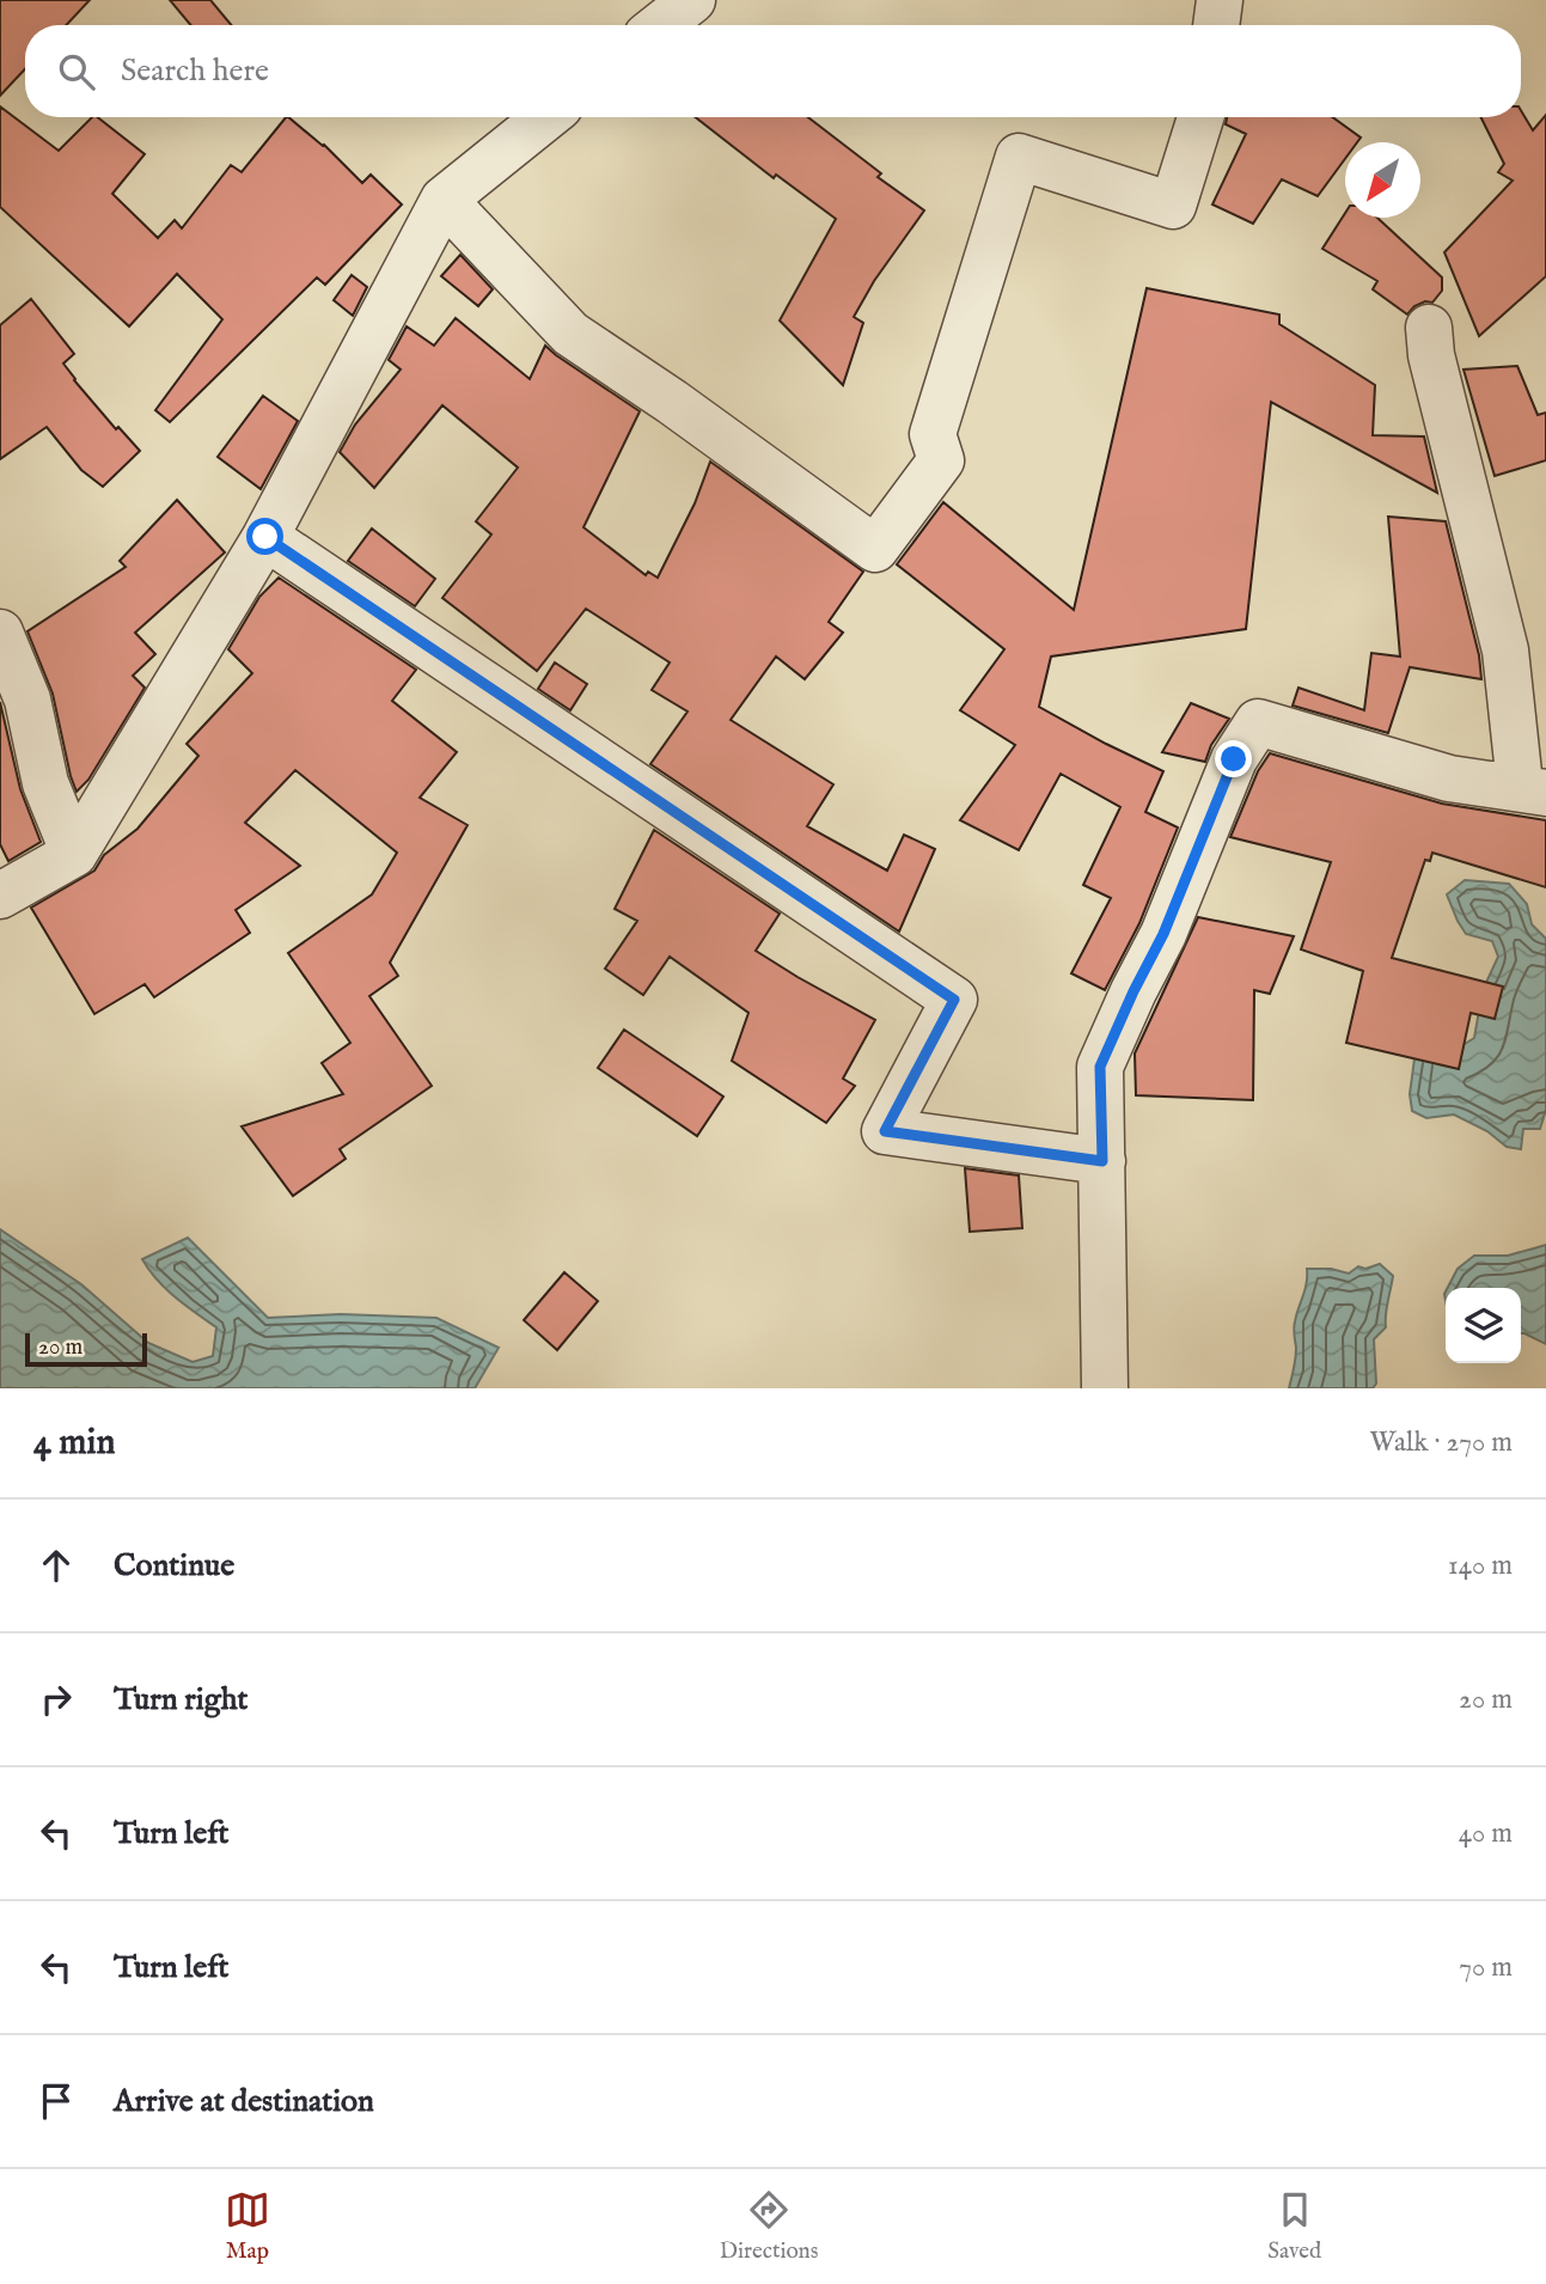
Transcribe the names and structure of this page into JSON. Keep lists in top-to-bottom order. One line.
{"scale_bar":"20 m","north":"bottom left","page":{"search":"Search here","scale":"20 m","heading":["4 min","Walk · 270 m"],"list":[["Continue","140 m"],["Turn right","20 m"],["Turn left","40 m"],["Turn left","70 m"],"Arrive at destination"],"nav":["Map","Directions","Saved"]}}
